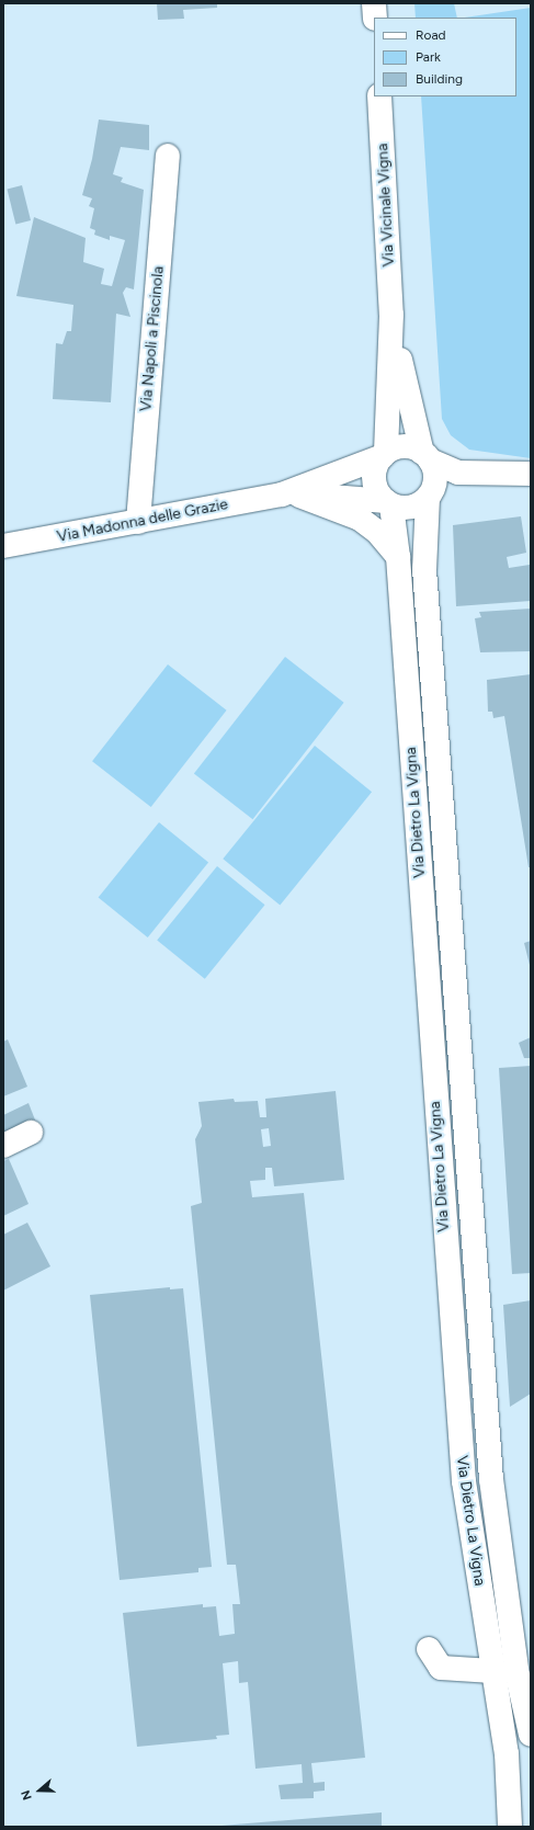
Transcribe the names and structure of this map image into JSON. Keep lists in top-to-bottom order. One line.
{"streets":{"street":["Via Vicinale Vigna","Via Napoli a Piscinola","Via Madonna delle Grazie","Via Dietro La Vigna"]},"crossings":[["Via Vicinale Vigna","Via Madonna delle Grazie"],["Via Vicinale Vigna","Via Dietro La Vigna"],["Via Napoli a Piscinola","Via Madonna delle Grazie"],["Via Madonna delle Grazie","Via Dietro La Vigna"]],"legend":["Road","Park","Building"],"north":"left"}
